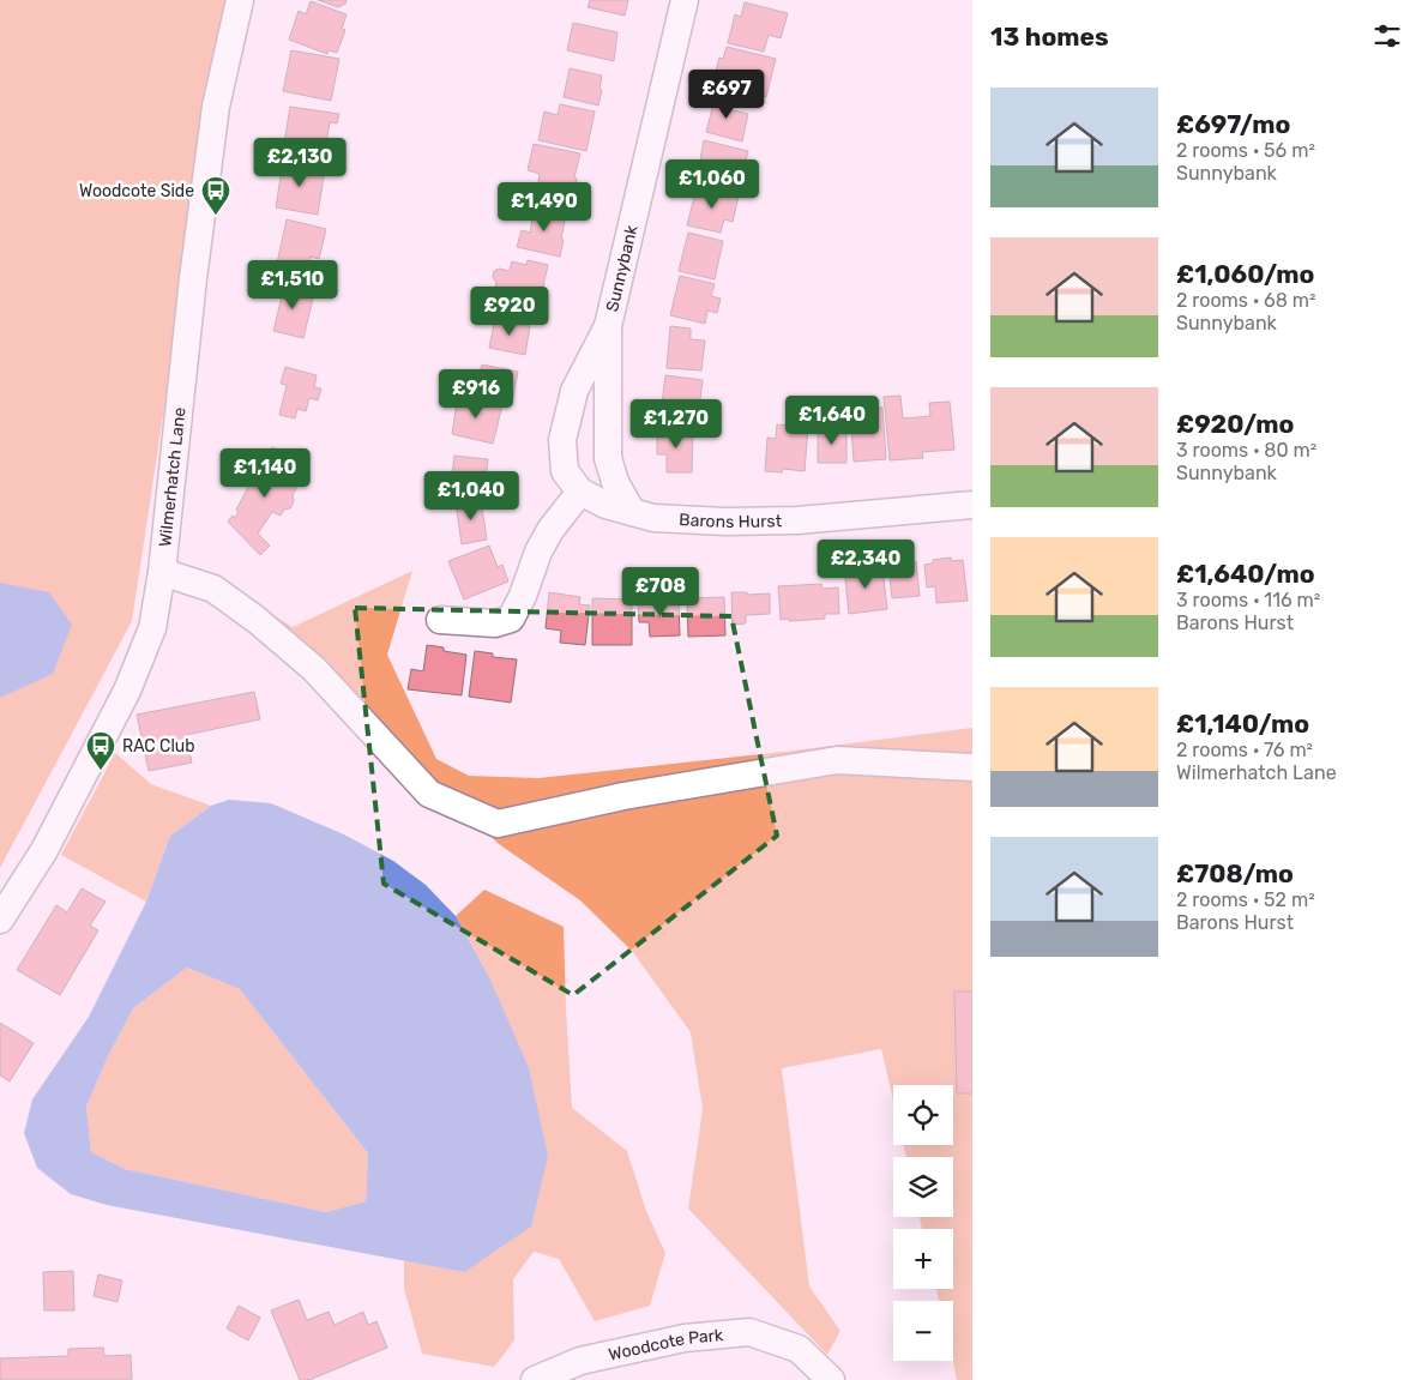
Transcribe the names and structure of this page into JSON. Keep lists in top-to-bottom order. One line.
{"streets":{"street":["Sunnybank","Wilmerhatch Lane","Barons Hurst","Woodcote Park"]},"crossings":[["Sunnybank","Barons Hurst"]],"places":{"bus stop":["Woodcote Side","RAC Club"]},"page":{"heading":"13 homes","price":["£697","£2,130","£1,060","£1,490","£1,510","£920","£916","£1,640","£1,270","£1,140","£1,040","£2,340","£708"],"list":[{"name":"£697/mo","note":"2 rooms · 56 m² · Sunnybank"},{"name":"£1,060/mo","note":"2 rooms · 68 m² · Sunnybank"},{"name":"£920/mo","note":"3 rooms · 80 m² · Sunnybank"},{"name":"£1,640/mo","note":"3 rooms · 116 m² · Barons Hurst"},{"name":"£1,140/mo","note":"2 rooms · 76 m² · Wilmerhatch Lane"},{"name":"£708/mo","note":"2 rooms · 52 m² · Barons Hurst"}],"map_buttons":["+","−"]}}
